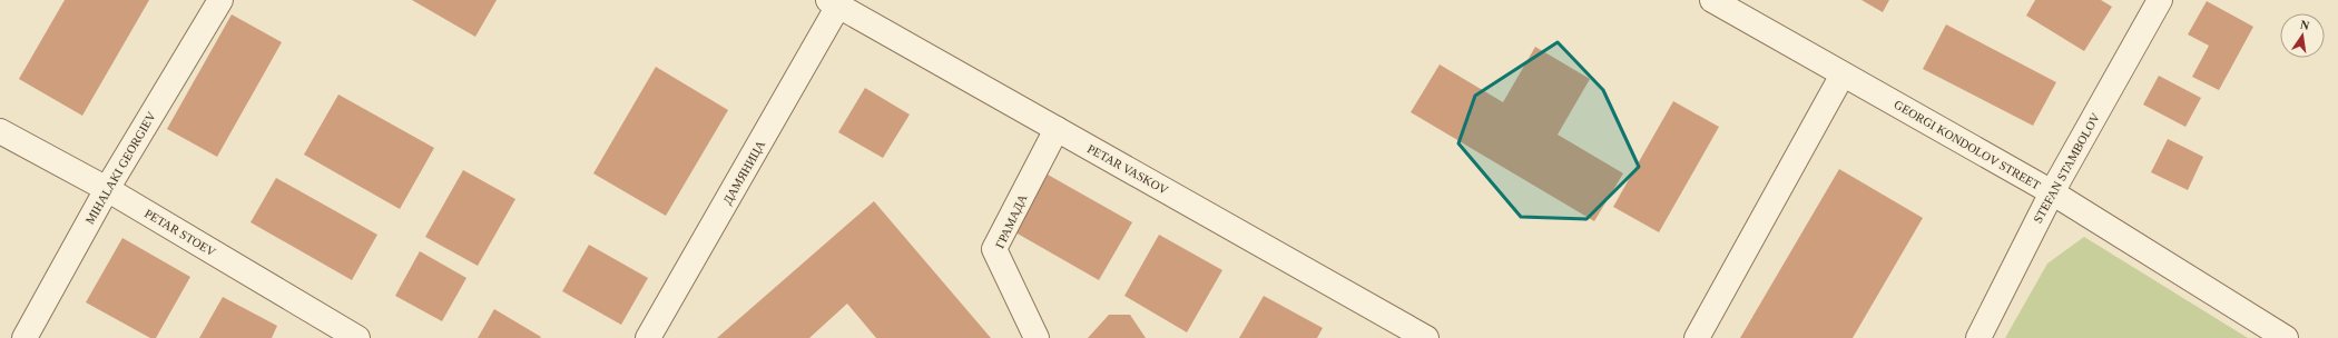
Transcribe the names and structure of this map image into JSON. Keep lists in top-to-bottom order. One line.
{"streets":{"street":["GEORGI KONDOLOV STREET","MIHALAKI GEORGIEV","STEFAN STAMBOLOV","PETAR VASKOV","ДАМЯНИЦА","ГРАМАДА","PETAR STOEV"]},"crossings":[["GEORGI KONDOLOV STREET","STEFAN STAMBOLOV"],["MIHALAKI GEORGIEV","PETAR STOEV"],["PETAR VASKOV","ДАМЯНИЦА"],["PETAR VASKOV","ГРАМАДА"]],"north":"top"}
